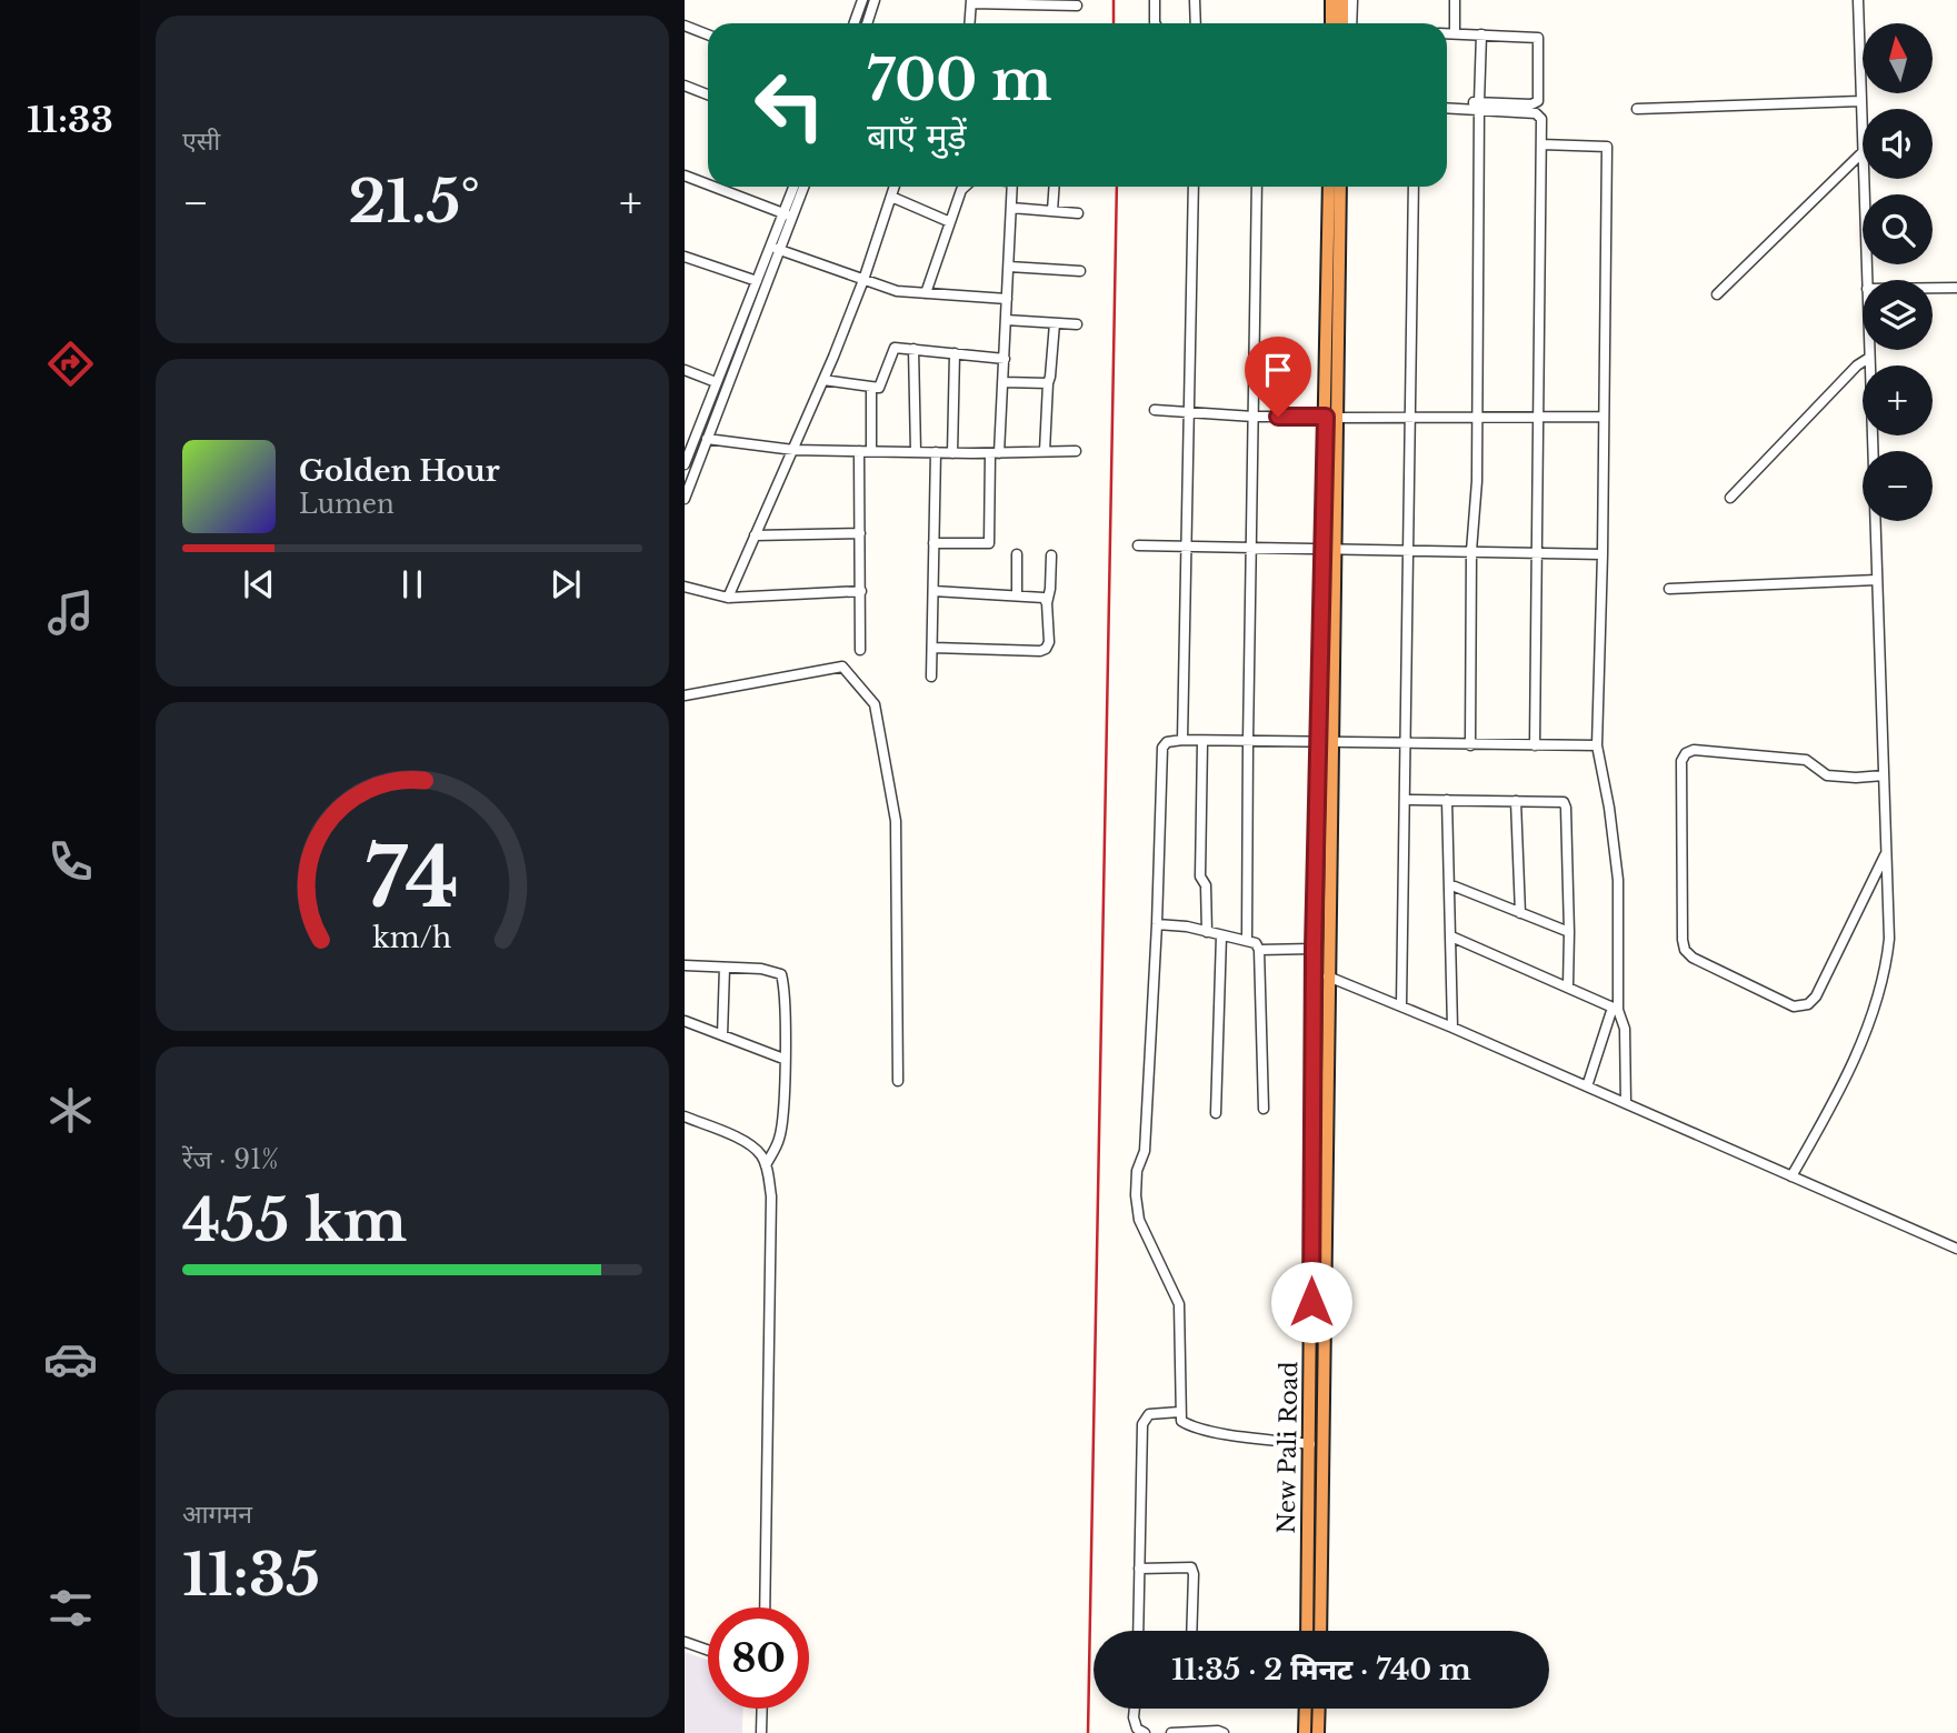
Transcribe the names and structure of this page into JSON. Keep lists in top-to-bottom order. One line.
{"streets":{"highway":["New Pali Road"]},"north":"top","page":{"tabs":"11:33","tile":["एसी",["रेंज · 91%","455 km"],["आगमन","11:35"]],"map_buttons":["+","−"],"turn":["700 m","बाएँ मुड़ें"],"heat":["−","21.5°","+"],"song":["Golden Hour","Lumen"],"limit":"80","trip":"11:35 · 2 मिनट · 740 m","gauge":["74","km/h"]}}
